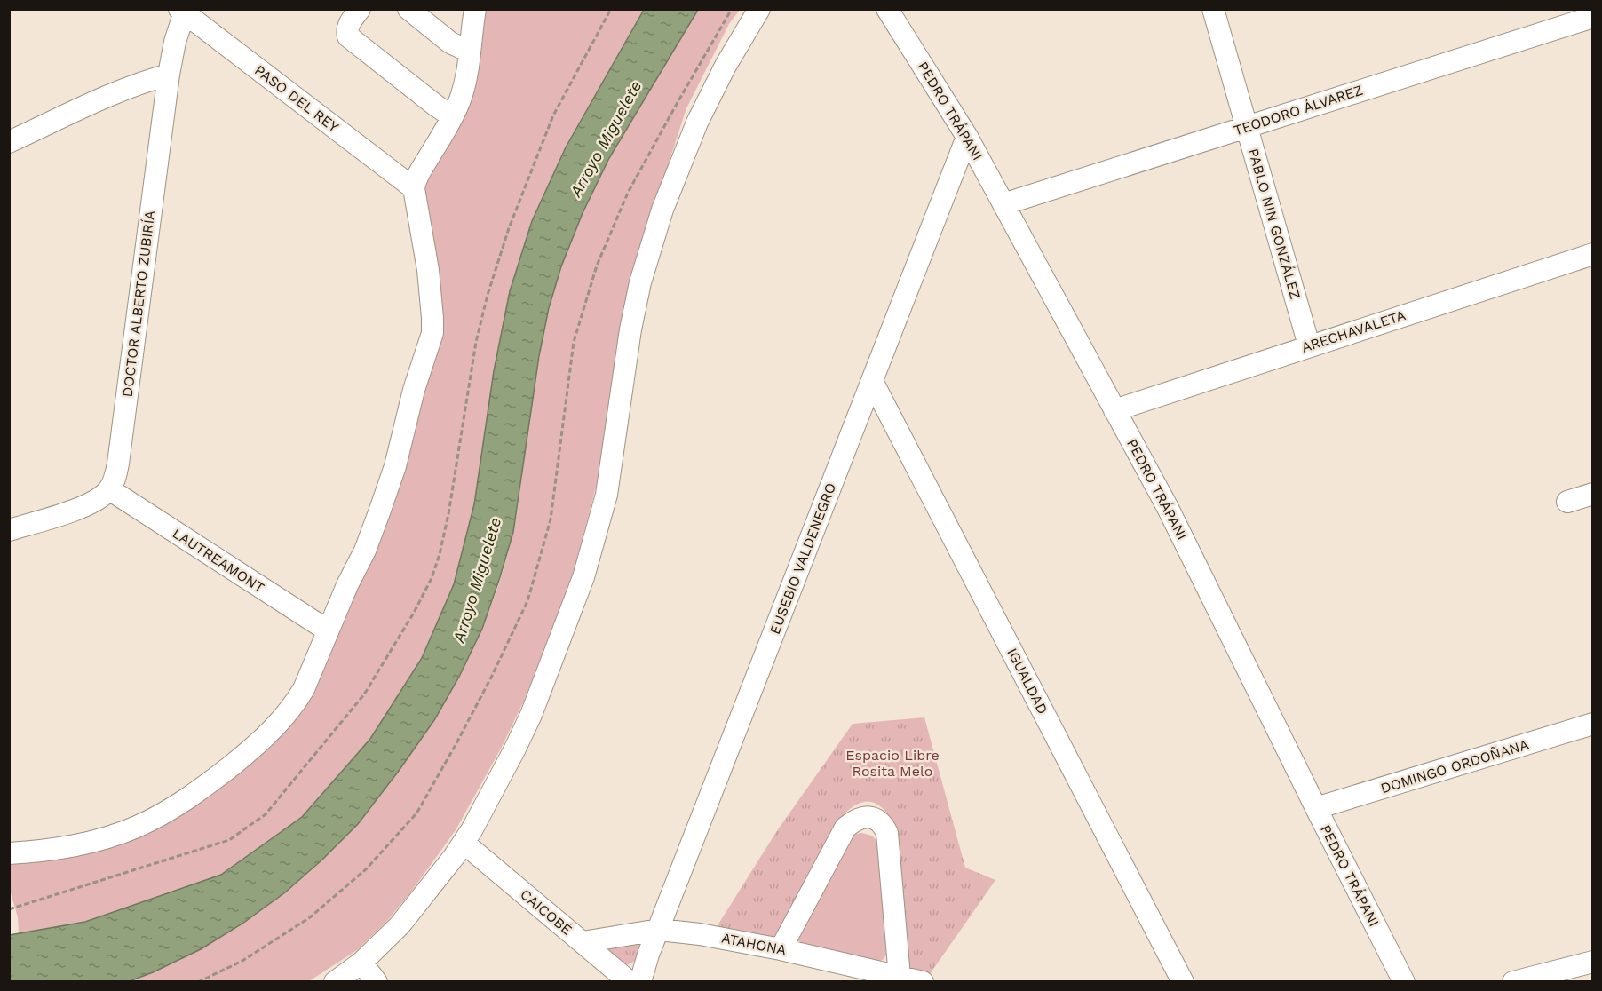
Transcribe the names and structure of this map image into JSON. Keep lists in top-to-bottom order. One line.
{"streets":{"street":["PASO DEL REY","TEODORO ÁLVAREZ","PEDRO TRÁPANI","PABLO NIN GONZÁLEZ","DOCTOR ALBERTO ZUBIRÍA","ARECHAVALETA","EUSEBIO VALDENEGRO","LAUTREAMONT","IGUALDAD","DOMINGO ORDOÑANA","CAICOBÉ","ATAHONA"]},"crossings":[["PASO DEL REY","DOCTOR ALBERTO ZUBIRÍA"],["TEODORO ÁLVAREZ","PEDRO TRÁPANI"],["TEODORO ÁLVAREZ","PABLO NIN GONZÁLEZ"],["PEDRO TRÁPANI","ARECHAVALETA"],["PEDRO TRÁPANI","EUSEBIO VALDENEGRO"],["PEDRO TRÁPANI","DOMINGO ORDOÑANA"],["PABLO NIN GONZÁLEZ","ARECHAVALETA"],["DOCTOR ALBERTO ZUBIRÍA","LAUTREAMONT"],["EUSEBIO VALDENEGRO","IGUALDAD"],["EUSEBIO VALDENEGRO","ATAHONA"],["CAICOBÉ","ATAHONA"]],"water":["Arroyo Miguelete"],"parks":["Espacio Libre Rosita Melo"]}
